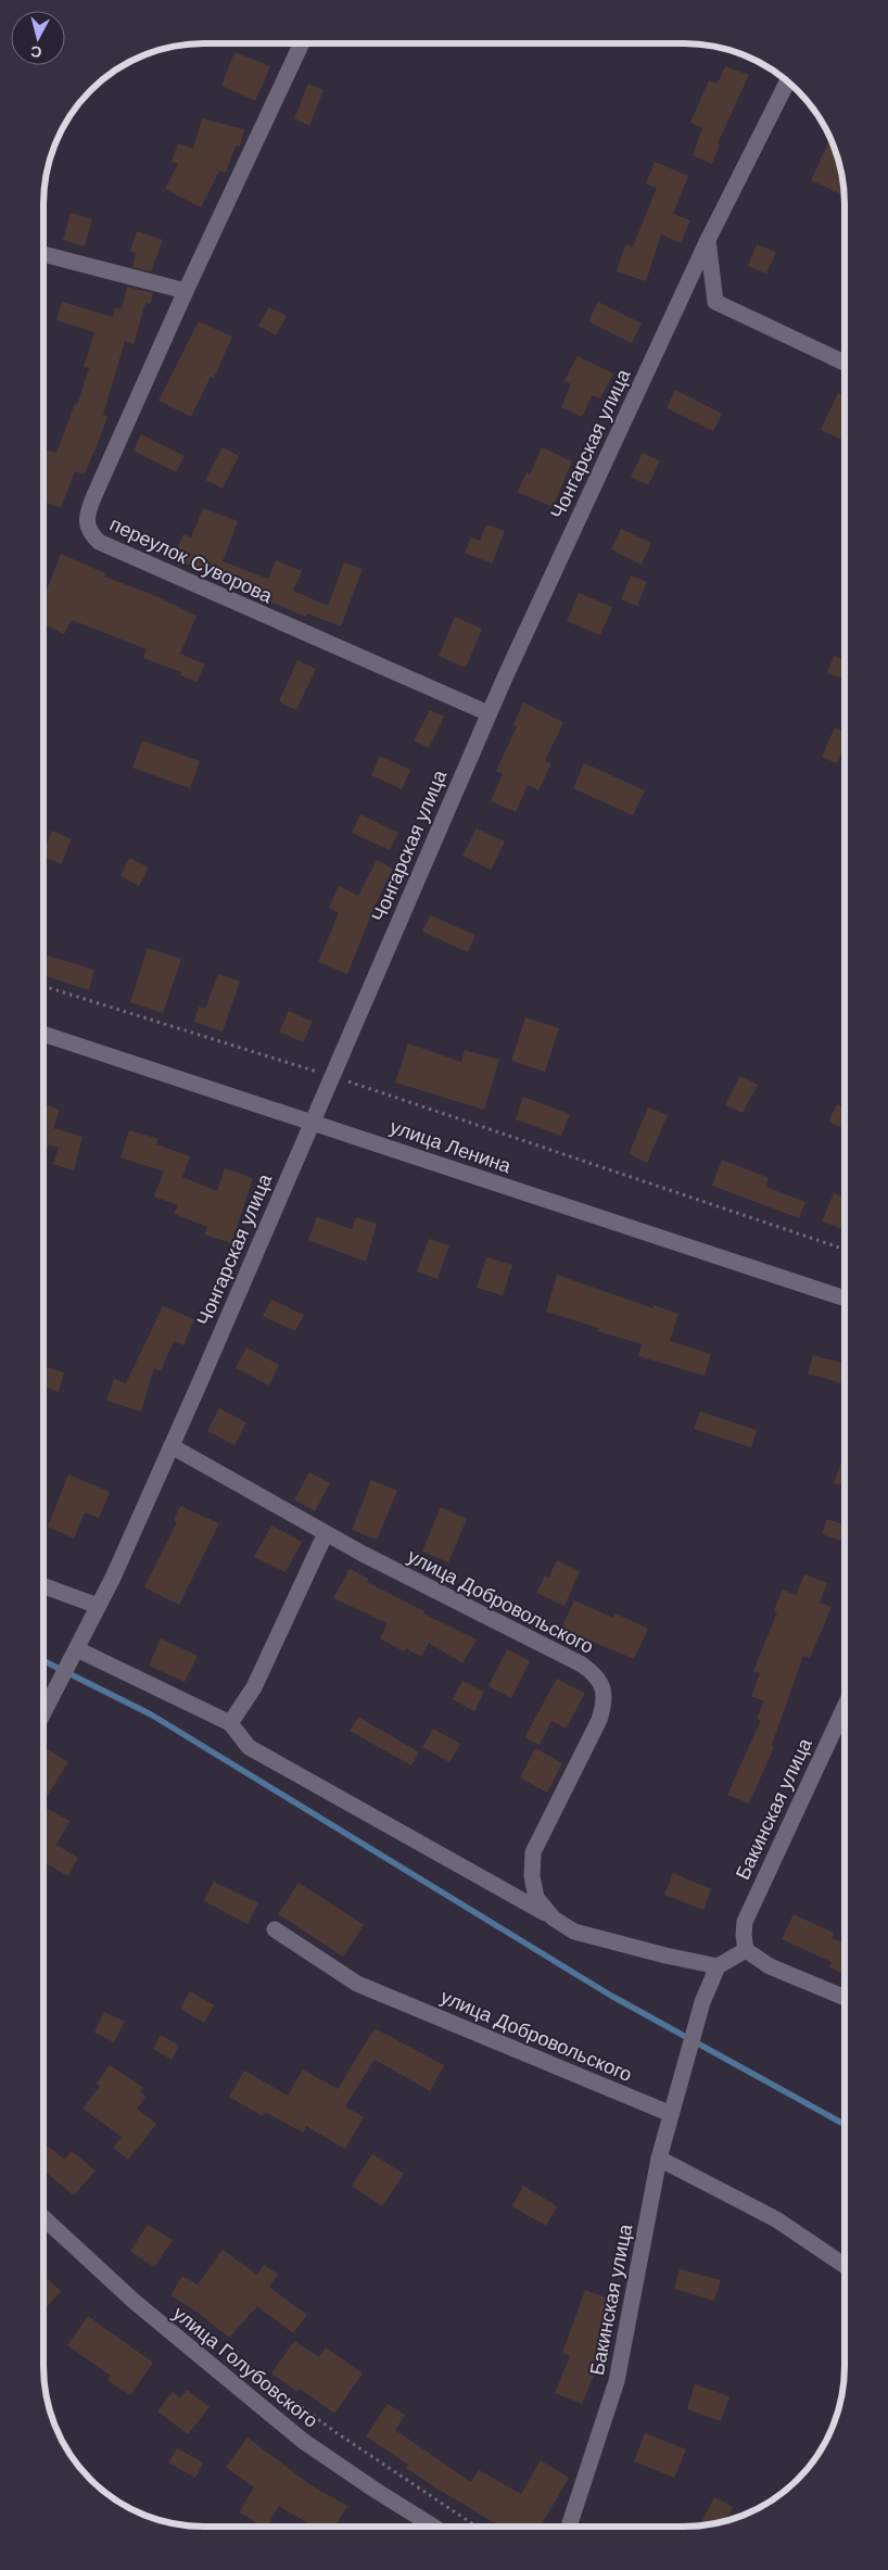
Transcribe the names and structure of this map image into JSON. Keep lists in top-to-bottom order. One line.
{"streets":{"street":["Чонгарская улица","переулок Суворова","улица Ленина","улица Добровольского","Бакинская улица","улица Голубовского"]},"crossings":[["Чонгарская улица","переулок Суворова"],["Чонгарская улица","улица Ленина"],["Чонгарская улица","улица Добровольского"],["улица Добровольского","Бакинская улица"]],"north":"bottom"}
